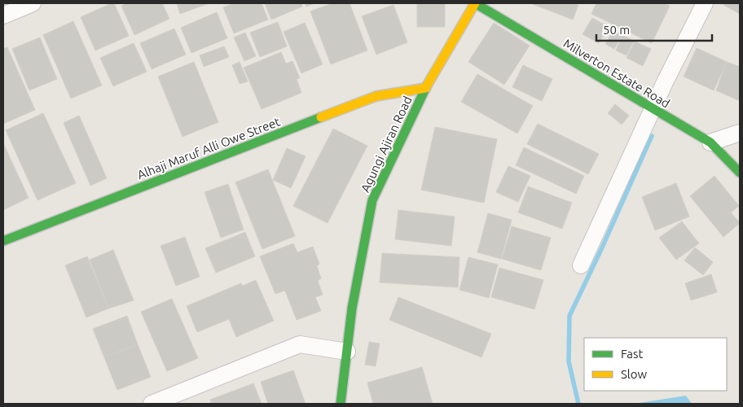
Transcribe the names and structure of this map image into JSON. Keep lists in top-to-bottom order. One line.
{"streets":{"street":["Milverton Estate Road","Agungi Ajiran Road","Alhaji Maruf Alli Owe Street"]},"crossings":[["Milverton Estate Road","Agungi Ajiran Road"],["Agungi Ajiran Road","Alhaji Maruf Alli Owe Street"]],"legend":["Fast","Slow"],"scale_bar":"50 m"}
